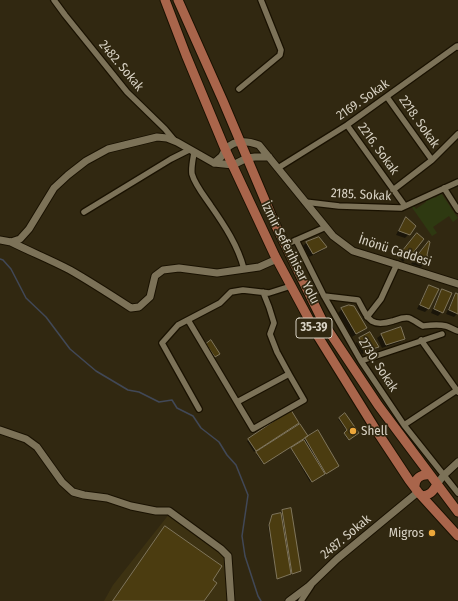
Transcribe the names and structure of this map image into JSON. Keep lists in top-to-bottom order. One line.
{"streets":{"main road":["İzmir Seferihisar Yolu","35-39"],"street":["2482. Sokak","2169. Sokak","2218. Sokak","2216. Sokak","2185. Sokak","İnönü Caddesi","2730. Sokak","2487. Sokak"]},"crossings":[["2169. Sokak","2218. Sokak"],["2169. Sokak","2216. Sokak"],["2169. Sokak","İnönü Caddesi"],["2216. Sokak","2185. Sokak"],["2185. Sokak","İnönü Caddesi"],["İnönü Caddesi","İzmir Seferihisar Yolu"],["İzmir Seferihisar Yolu","2487. Sokak"]],"places":["Shell","Migros"]}
